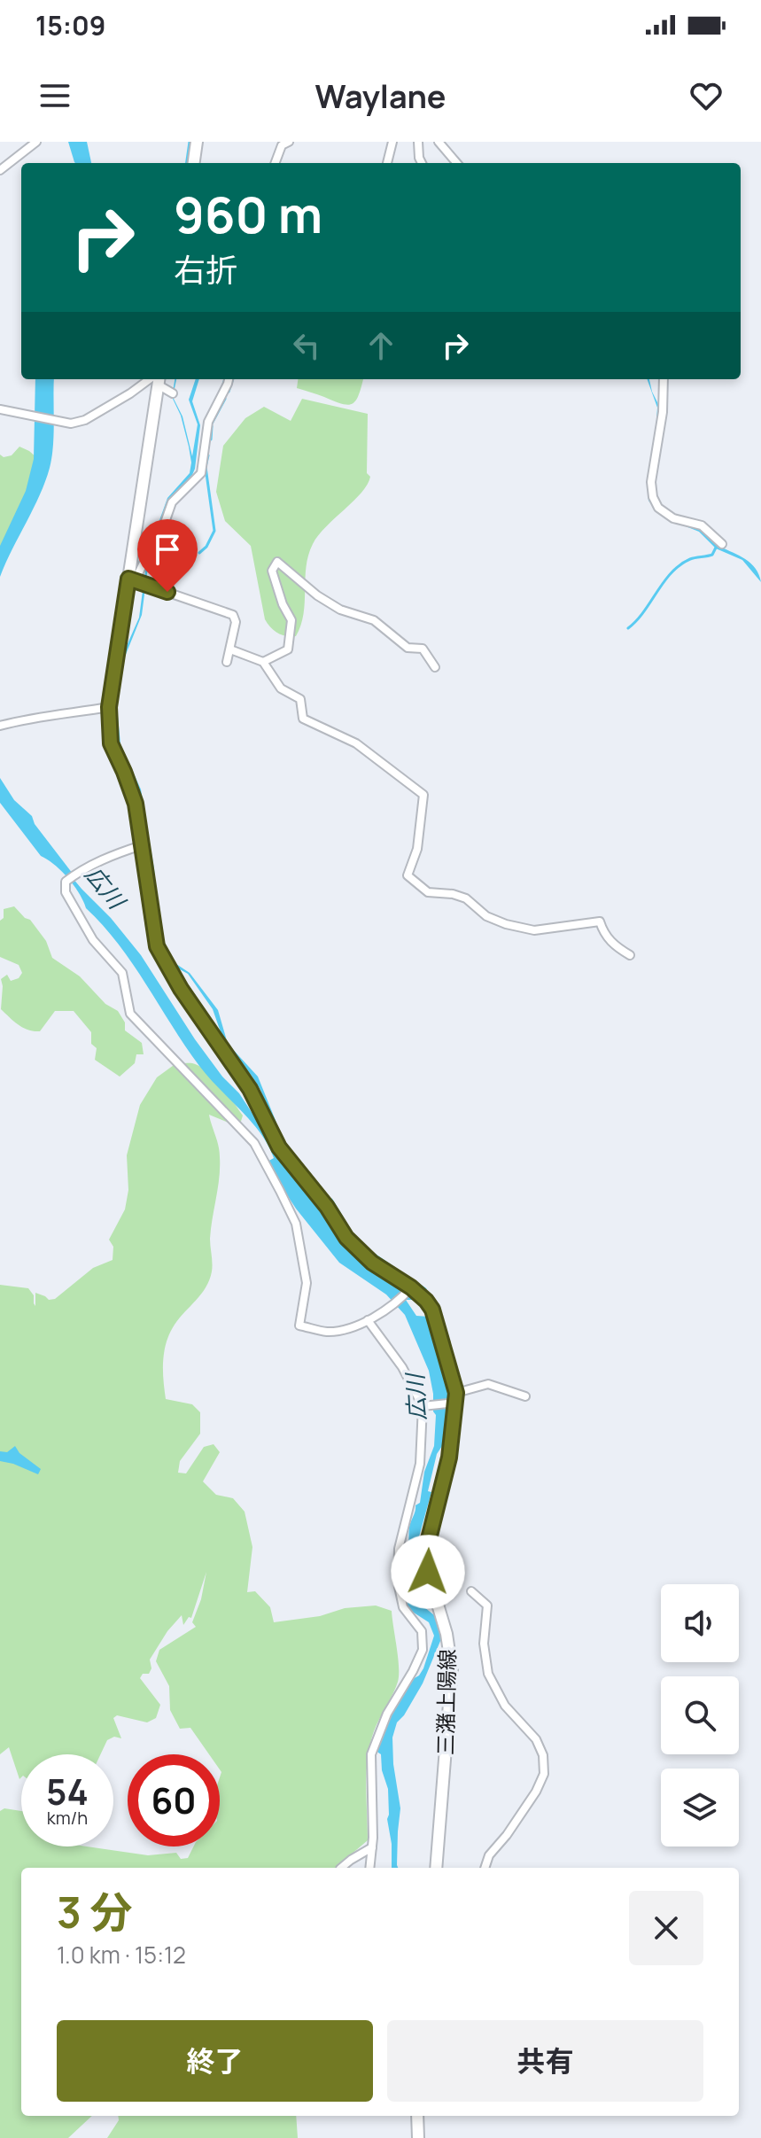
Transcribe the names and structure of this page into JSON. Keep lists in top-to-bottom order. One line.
{"streets":{"main road":["三潴上陽線"]},"water":["広川"],"page":{"status":"15:09","header":"Waylane","turn":["960 m","右折"],"speed":"54 km/h","limit":"60","heading":["3 分","1.0 km · 15:12"],"buttons":["終了","共有"]}}
